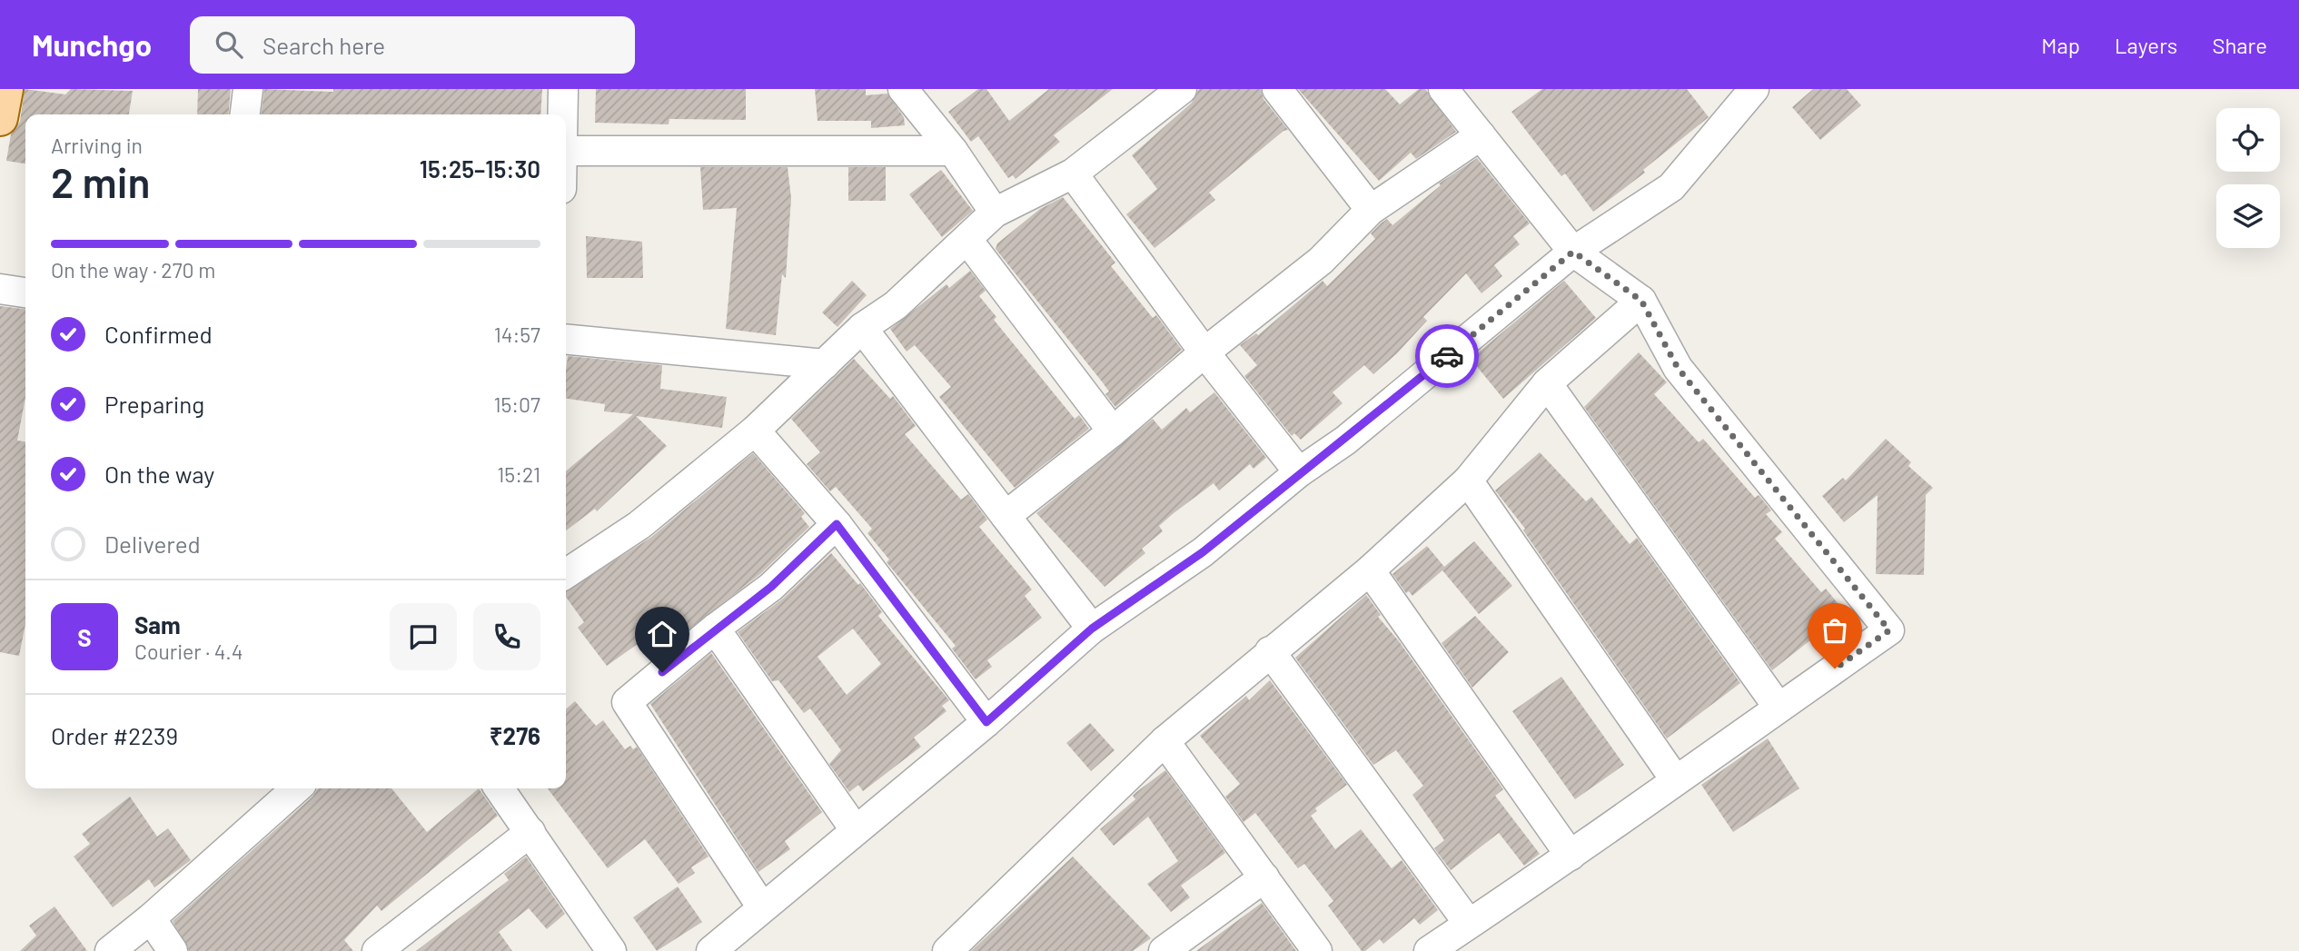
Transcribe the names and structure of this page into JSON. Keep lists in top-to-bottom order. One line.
{"page":{"header":"Munchgo","search":"Search here","nav":["Map","Layers","Share"],"heading":["2 min","Arriving in","15:25–15:30"],"panel":["Sam","Courier · 4.4","Order #2239","₹276"],"bar":"On the way · 270 m","list":[["Confirmed","14:57"],["Preparing","15:07"],["On the way","15:21"],"Delivered"],"round":"S"}}
